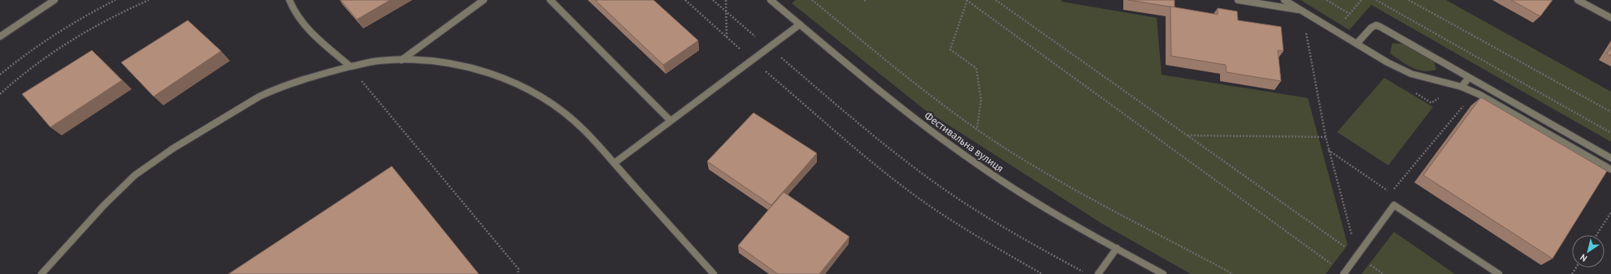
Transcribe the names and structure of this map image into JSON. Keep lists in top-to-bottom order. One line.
{"streets":{"street":["Фестивальна вулиця"]},"north":"bottom left"}
